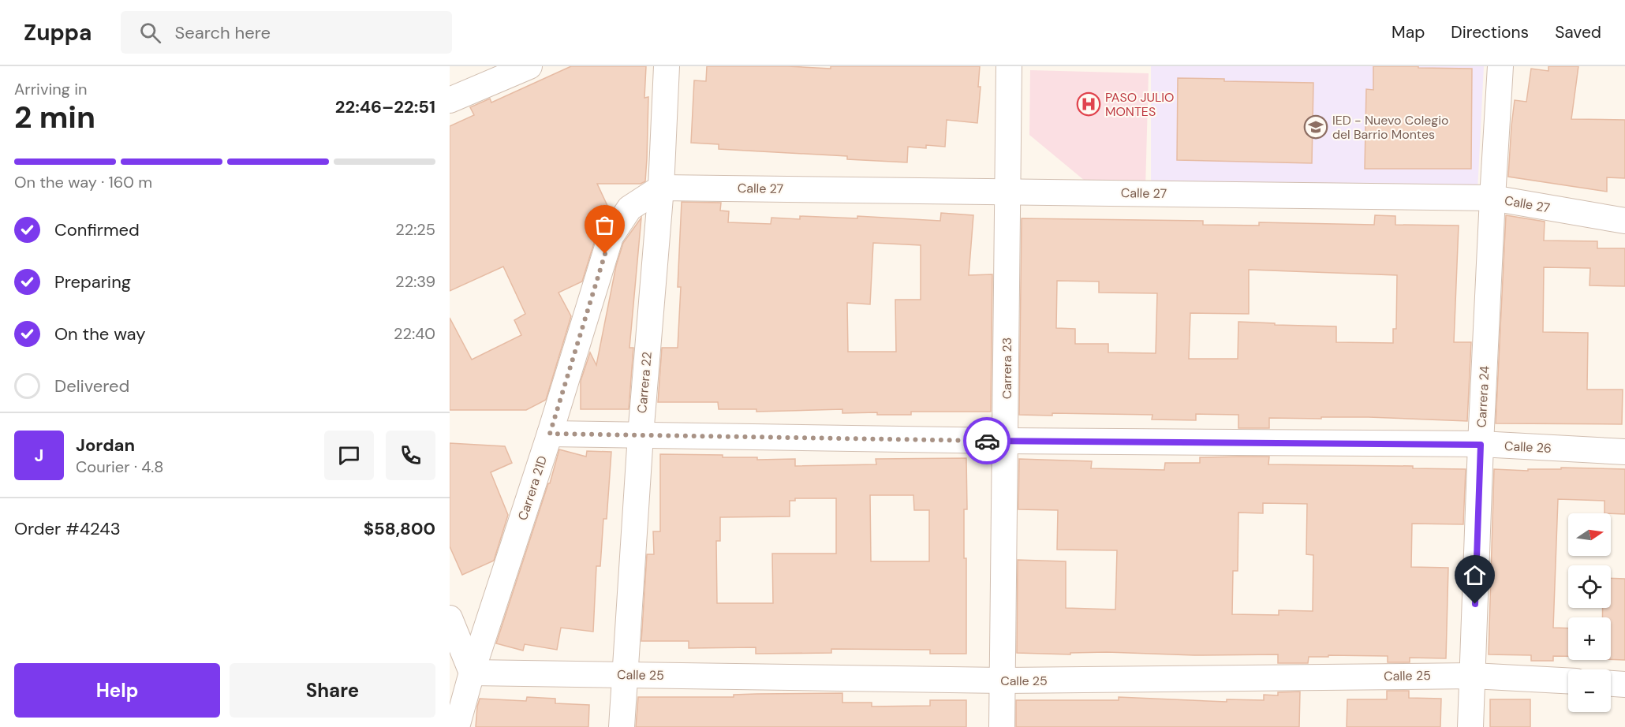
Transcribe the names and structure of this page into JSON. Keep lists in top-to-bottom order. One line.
{"streets":{"street":["Calle 27","Carrera 23","Carrera 22","Carrera 24","Calle 26","Carrera 21D","Calle 25"]},"crossings":[["Calle 27","Carrera 23"],["Calle 27","Carrera 22"],["Calle 27","Carrera 24"],["Calle 27","Carrera 21D"],["Carrera 23","Calle 26"],["Carrera 23","Calle 25"],["Carrera 22","Calle 26"],["Carrera 22","Carrera 21D"],["Carrera 22","Calle 25"],["Carrera 24","Calle 26"],["Carrera 24","Calle 25"],["Calle 26","Carrera 21D"],["Carrera 21D","Calle 25"]],"places":{"hospital":["PASO JULIO MONTES"],"school or university":["IED - Nuevo Colegio del Barrio Montes"]},"north":"right","page":{"header":"Zuppa","search":"Search here","nav":["Map","Directions","Saved"],"heading":["2 min","Arriving in","22:46–22:51"],"panel":["Jordan","Courier · 4.8","Order #4243","$58,800"],"bar":"On the way · 160 m","list":[["Confirmed","22:25"],["Preparing","22:39"],["On the way","22:40"],"Delivered"],"round":"J","map_buttons":["+","−"],"buttons":["Help","Share"]}}
